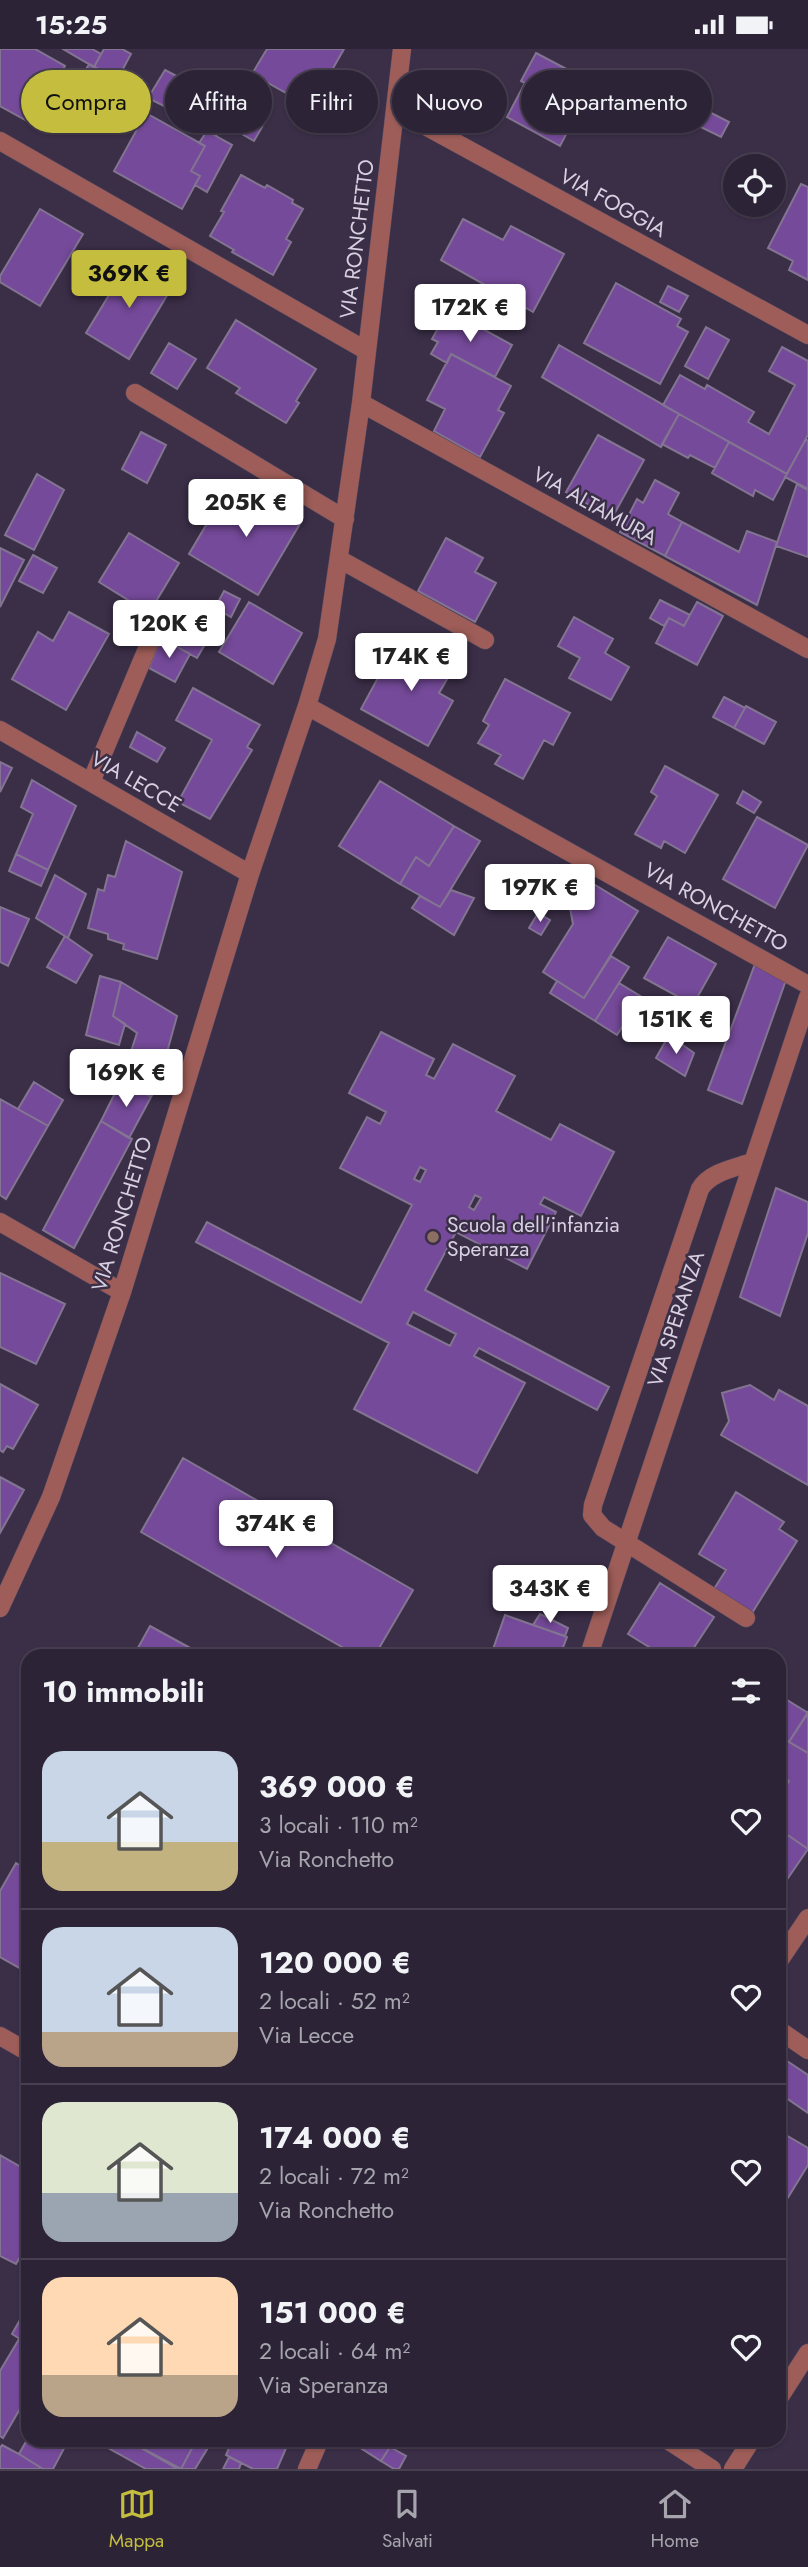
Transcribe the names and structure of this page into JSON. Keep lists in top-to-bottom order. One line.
{"streets":{"street":["VIA FOGGIA","VIA RONCHETTO","VIA ALTAMURA","VIA LECCE","VIA SPERANZA"]},"crossings":[["VIA RONCHETTO","VIA ALTAMURA"],["VIA RONCHETTO","VIA LECCE"]],"places":["Scuola dell'infanzia Speranza"],"page":{"status":"15:25","chip":["Compra","Affitta","Filtri","Nuovo","Appartamento"],"price":["369K €","172K €","205K €","120K €","174K €","197K €","151K €","169K €","374K €","343K €"],"heading":"10 immobili","list":[{"name":"369 000 €","note":"3 locali · 110 m² · Via Ronchetto"},{"name":"120 000 €","note":"2 locali · 52 m² · Via Lecce"},{"name":"174 000 €","note":"2 locali · 72 m² · Via Ronchetto"},{"name":"151 000 €","note":"2 locali · 64 m² · Via Speranza"}],"tabs":["Mappa","Salvati","Home"]}}
